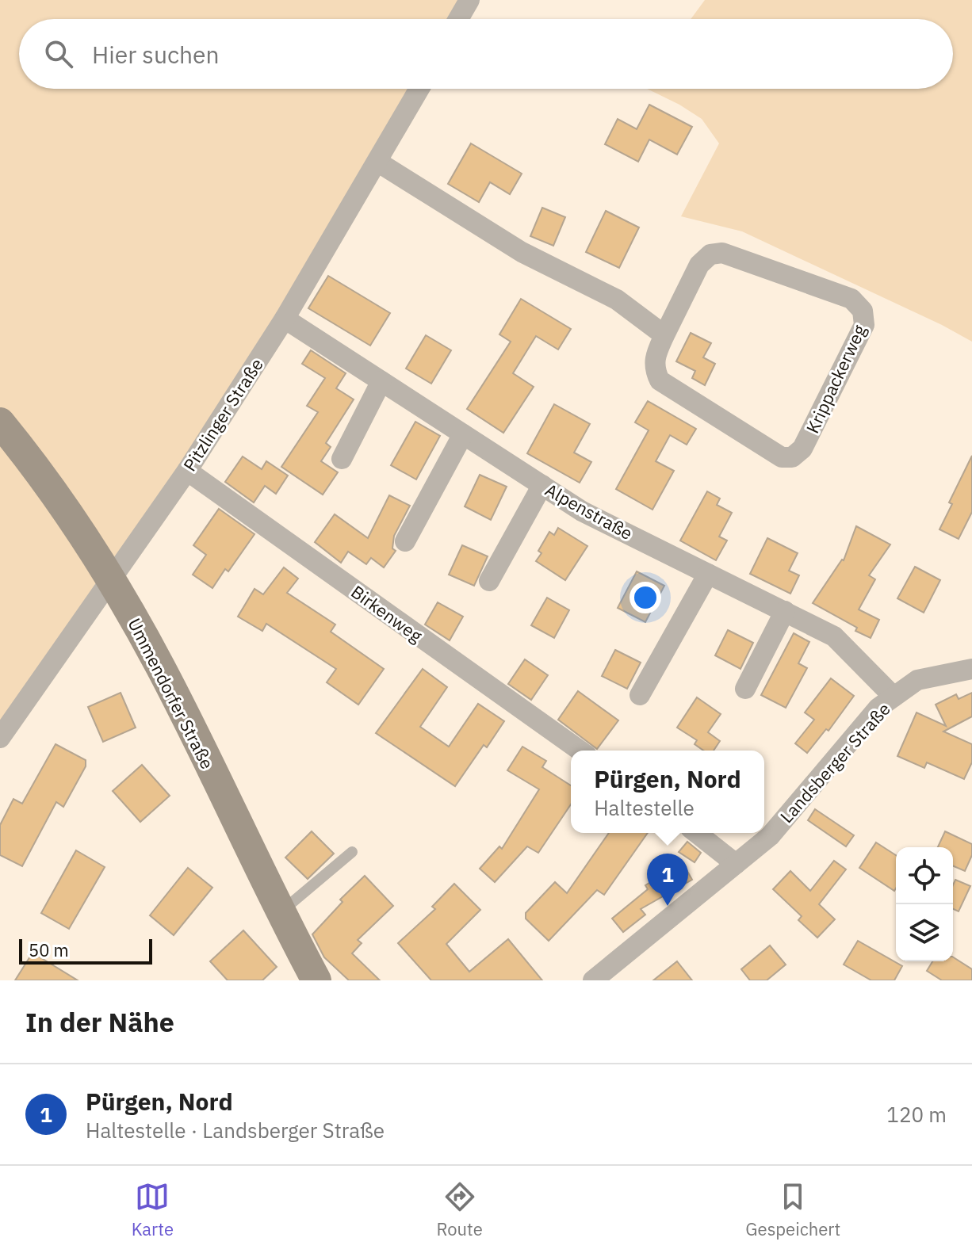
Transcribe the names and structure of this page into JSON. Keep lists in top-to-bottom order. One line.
{"streets":{"street":["Krippackerweg","Pitzlinger Straße","Alpenstraße","Birkenweg","Ummendorfer Straße","Landsberger Straße"]},"crossings":[["Pitzlinger Straße","Alpenstraße"],["Pitzlinger Straße","Birkenweg"],["Pitzlinger Straße","Ummendorfer Straße"],["Alpenstraße","Landsberger Straße"]],"scale_bar":"50 m","page":{"search":"Hier suchen","popup":["Pürgen, Nord","Haltestelle"],"pins":"1","scale":"50 m","heading":"In der Nähe","list":[{"mark":"1","name":"Pürgen, Nord","note":"Haltestelle · Landsberger Straße","value":"120 m"}],"nav":["Karte","Route","Gespeichert"]}}
